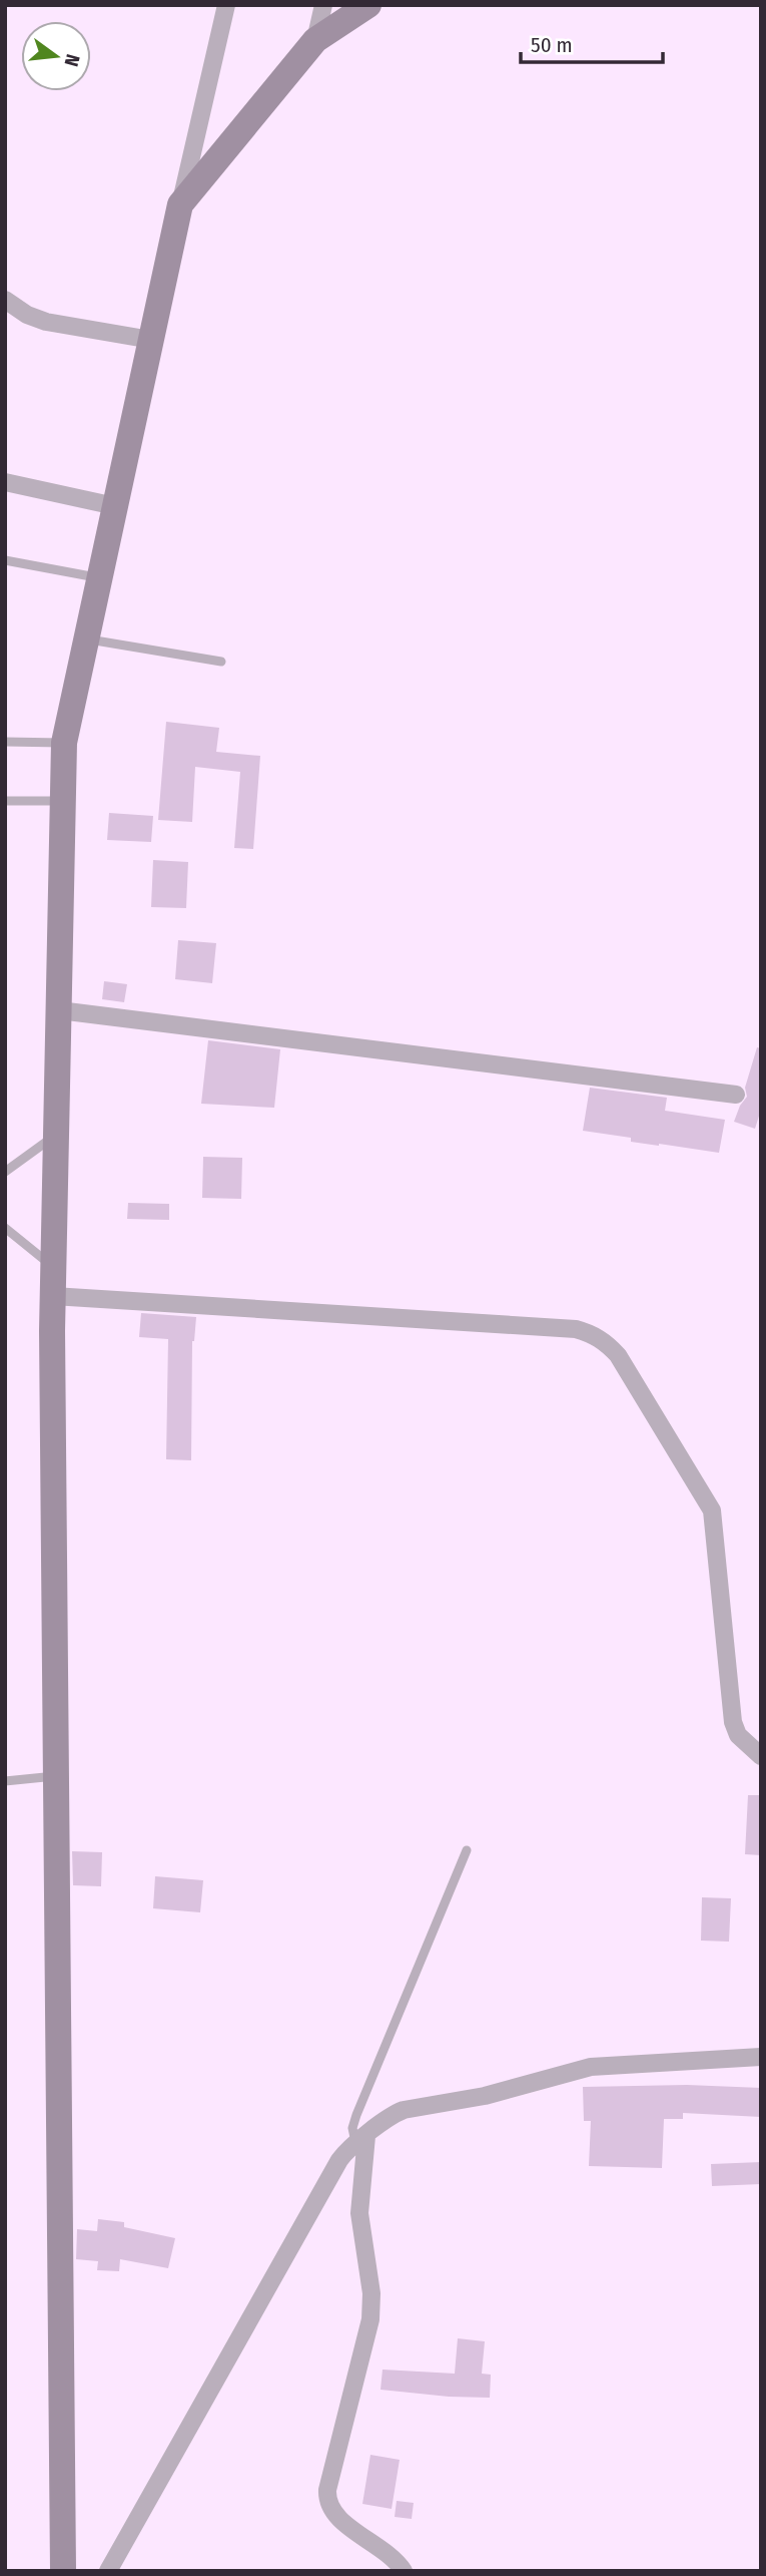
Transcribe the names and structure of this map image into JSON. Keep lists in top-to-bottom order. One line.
{"scale_bar":"50 m","north":"right"}
